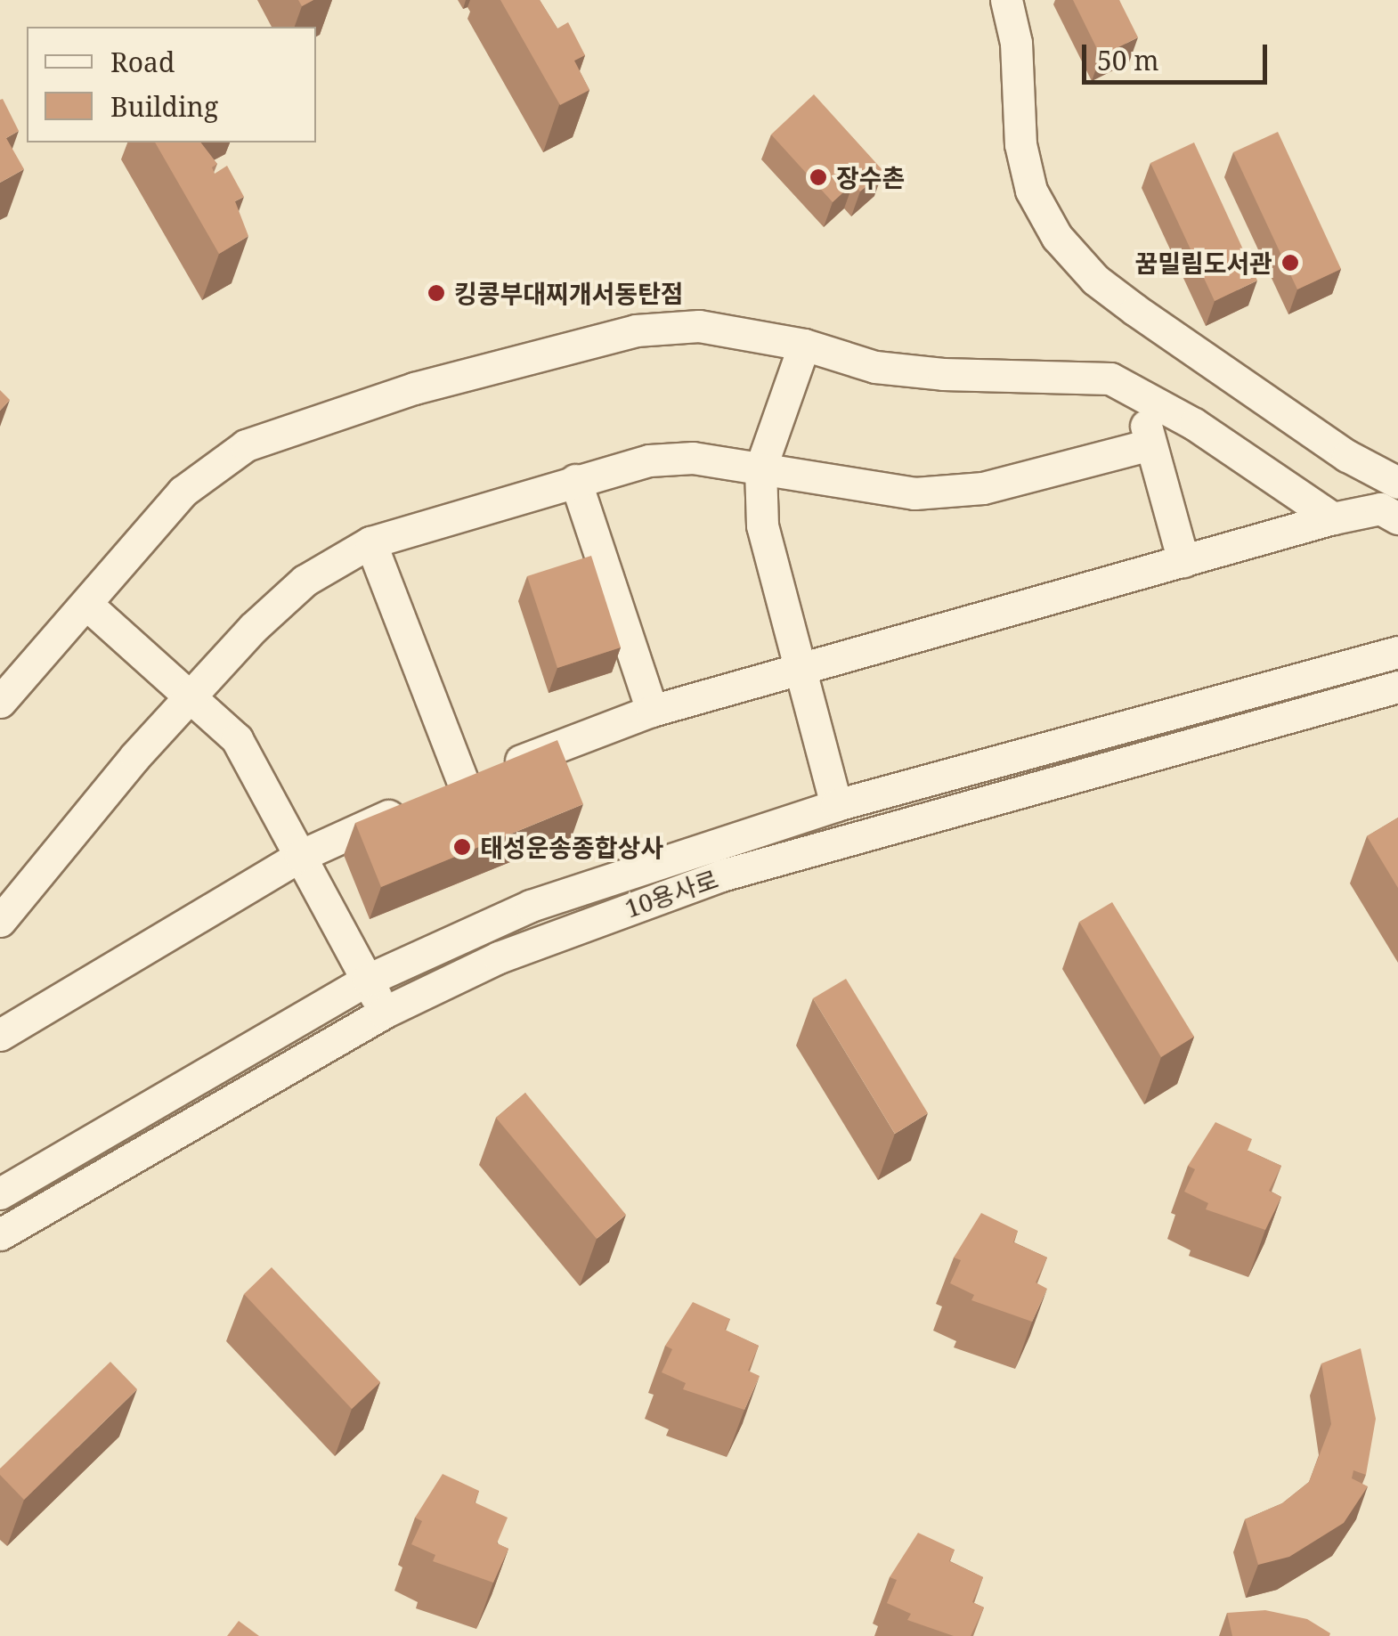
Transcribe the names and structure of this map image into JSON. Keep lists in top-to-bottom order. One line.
{"streets":{"street":["10용사로"]},"places":["장수촌","꿈밀림도서관","킹콩부대찌개서동탄점","태성운송종합상사"],"legend":["Road","Building"],"scale_bar":"50 m"}
